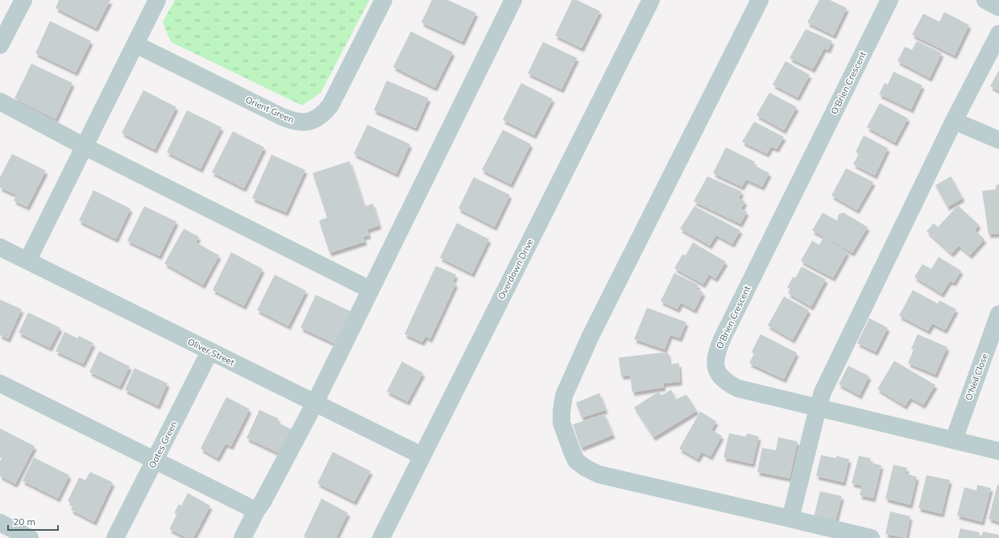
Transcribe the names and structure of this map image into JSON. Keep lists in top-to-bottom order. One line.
{"streets":{"street":["O'Brien Crescent","Orient Green","Overdown Drive","Oliver Street","O'Neil Close","Oates Green"]},"crossings":[["O'Brien Crescent","O'Neil Close"],["Overdown Drive","Oliver Street"],["Oliver Street","Oates Green"]],"scale_bar":"20 m"}
